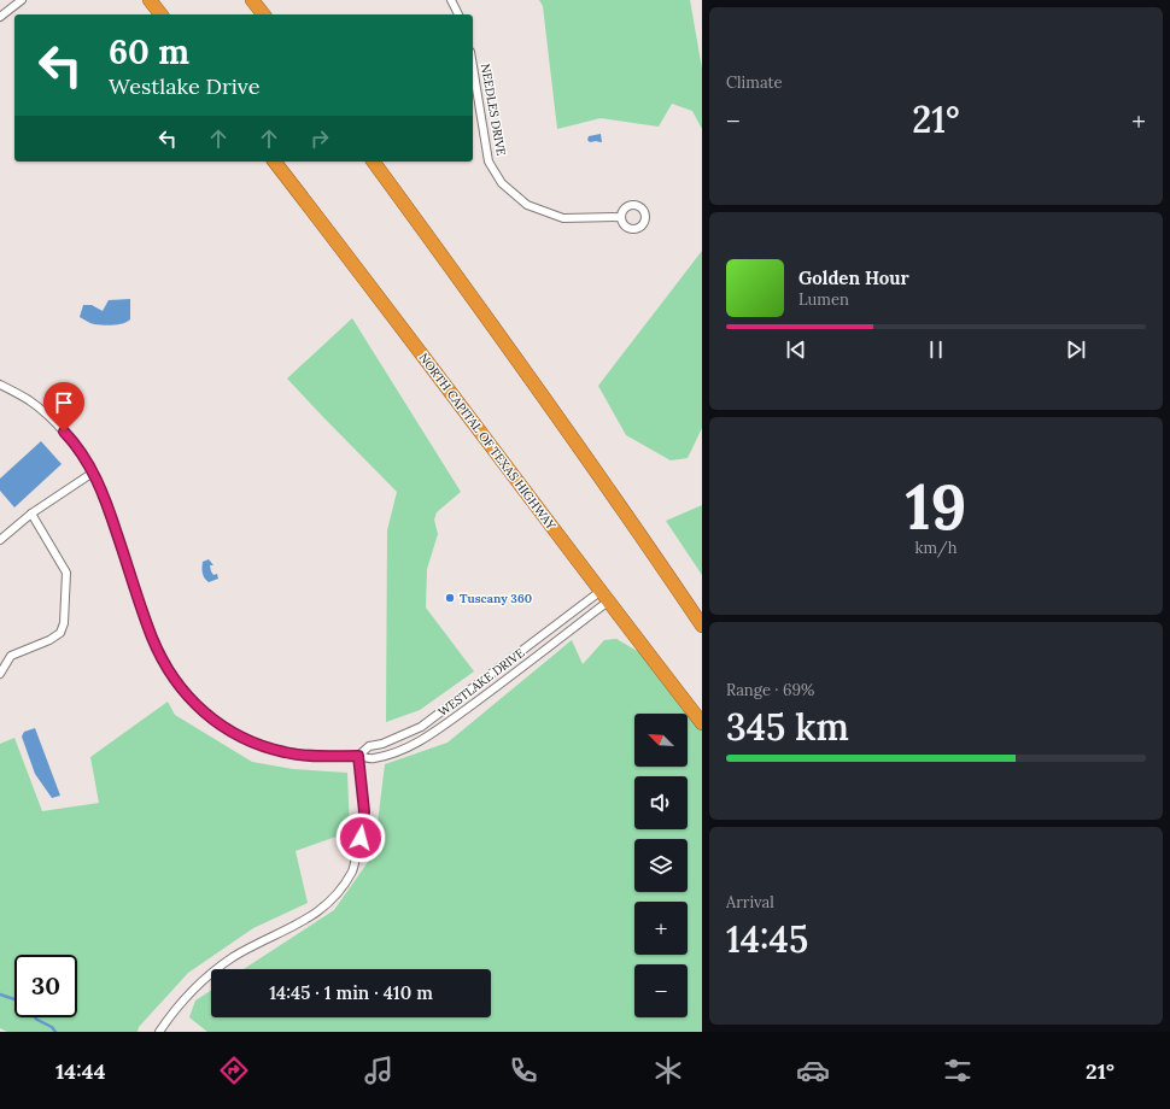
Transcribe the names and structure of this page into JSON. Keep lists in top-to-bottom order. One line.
{"streets":{"highway":["NORTH CAPITAL OF TEXAS HIGHWAY"],"street":["NEEDLES DRIVE","WESTLAKE DRIVE"]},"crossings":[["NORTH CAPITAL OF TEXAS HIGHWAY","WESTLAKE DRIVE"]],"places":["Tuscany 360"],"north":"top left","page":{"tile":["Climate",["19","km/h"],["Range · 69%","345 km"],["Arrival","14:45"]],"turn":["60 m","Westlake Drive"],"heat":["−","21°","+"],"song":["Golden Hour","Lumen"],"map_buttons":["+","−"],"limit":"30","trip":"14:45 · 1 min · 410 m","tabs":["14:44","21°"]}}
